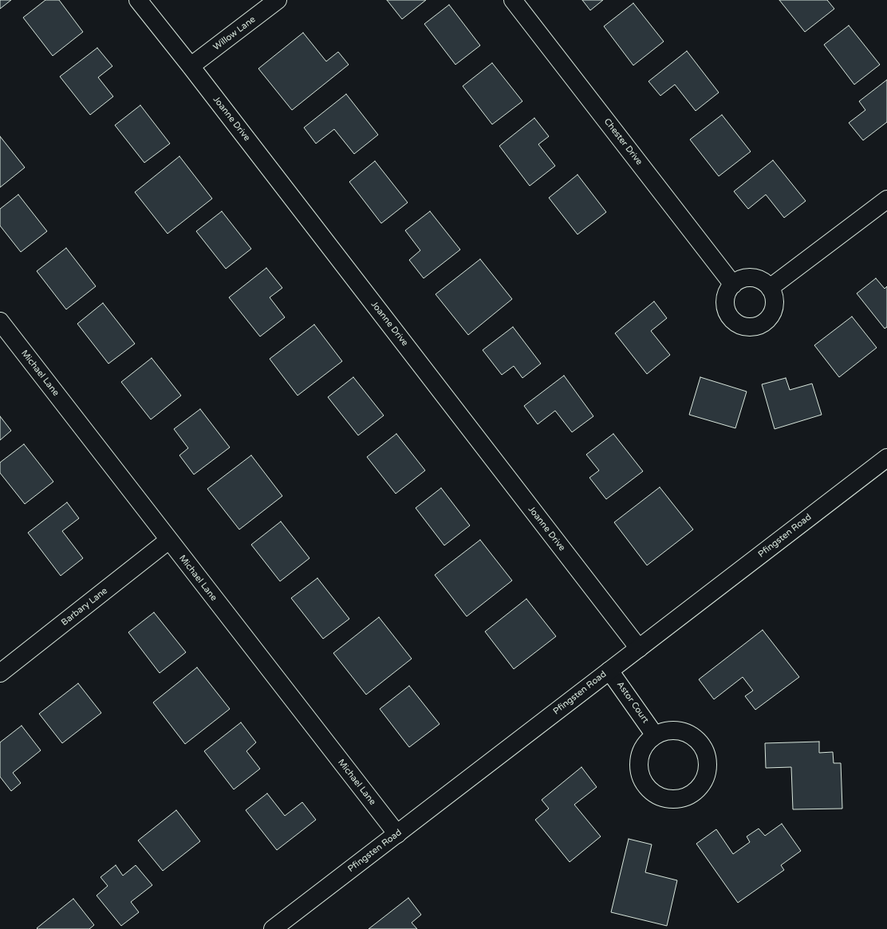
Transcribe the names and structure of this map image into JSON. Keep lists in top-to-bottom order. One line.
{"streets":{"street":["Willow Lane","Joanne Drive","Chester Drive","Michael Lane","Pfingsten Road","Barbary Lane","Astor Court"]},"crossings":[["Willow Lane","Joanne Drive"],["Joanne Drive","Pfingsten Road"],["Michael Lane","Pfingsten Road"],["Michael Lane","Barbary Lane"],["Pfingsten Road","Astor Court"]]}
